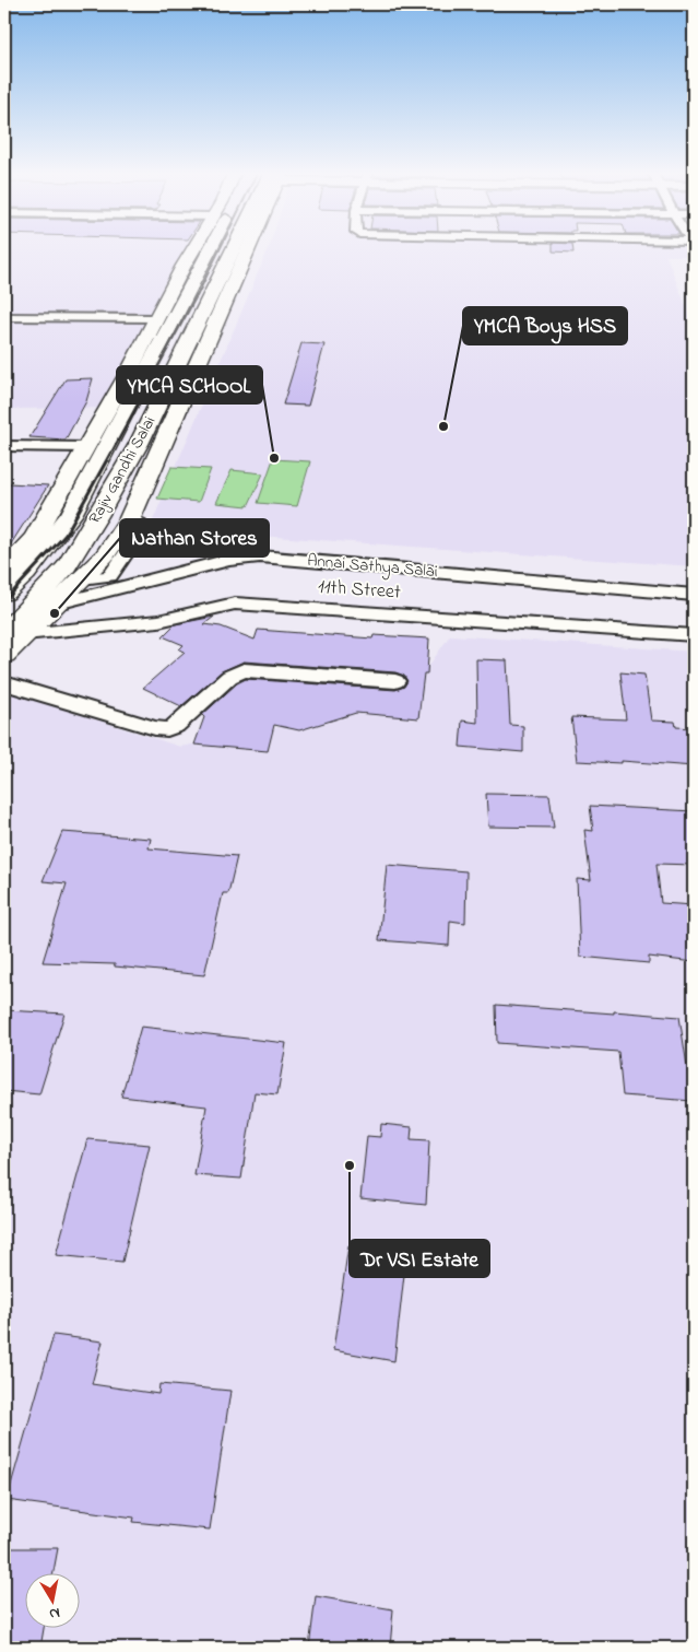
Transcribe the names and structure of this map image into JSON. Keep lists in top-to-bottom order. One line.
{"streets":{"street":["Rajiv Gandhi Salai","Annai Sathya Salai","11th Street"]},"places":["YMCA Boys HSS","YMCA SCHOOL","Nathan Stores","Dr VSI Estate"],"north":"bottom"}
